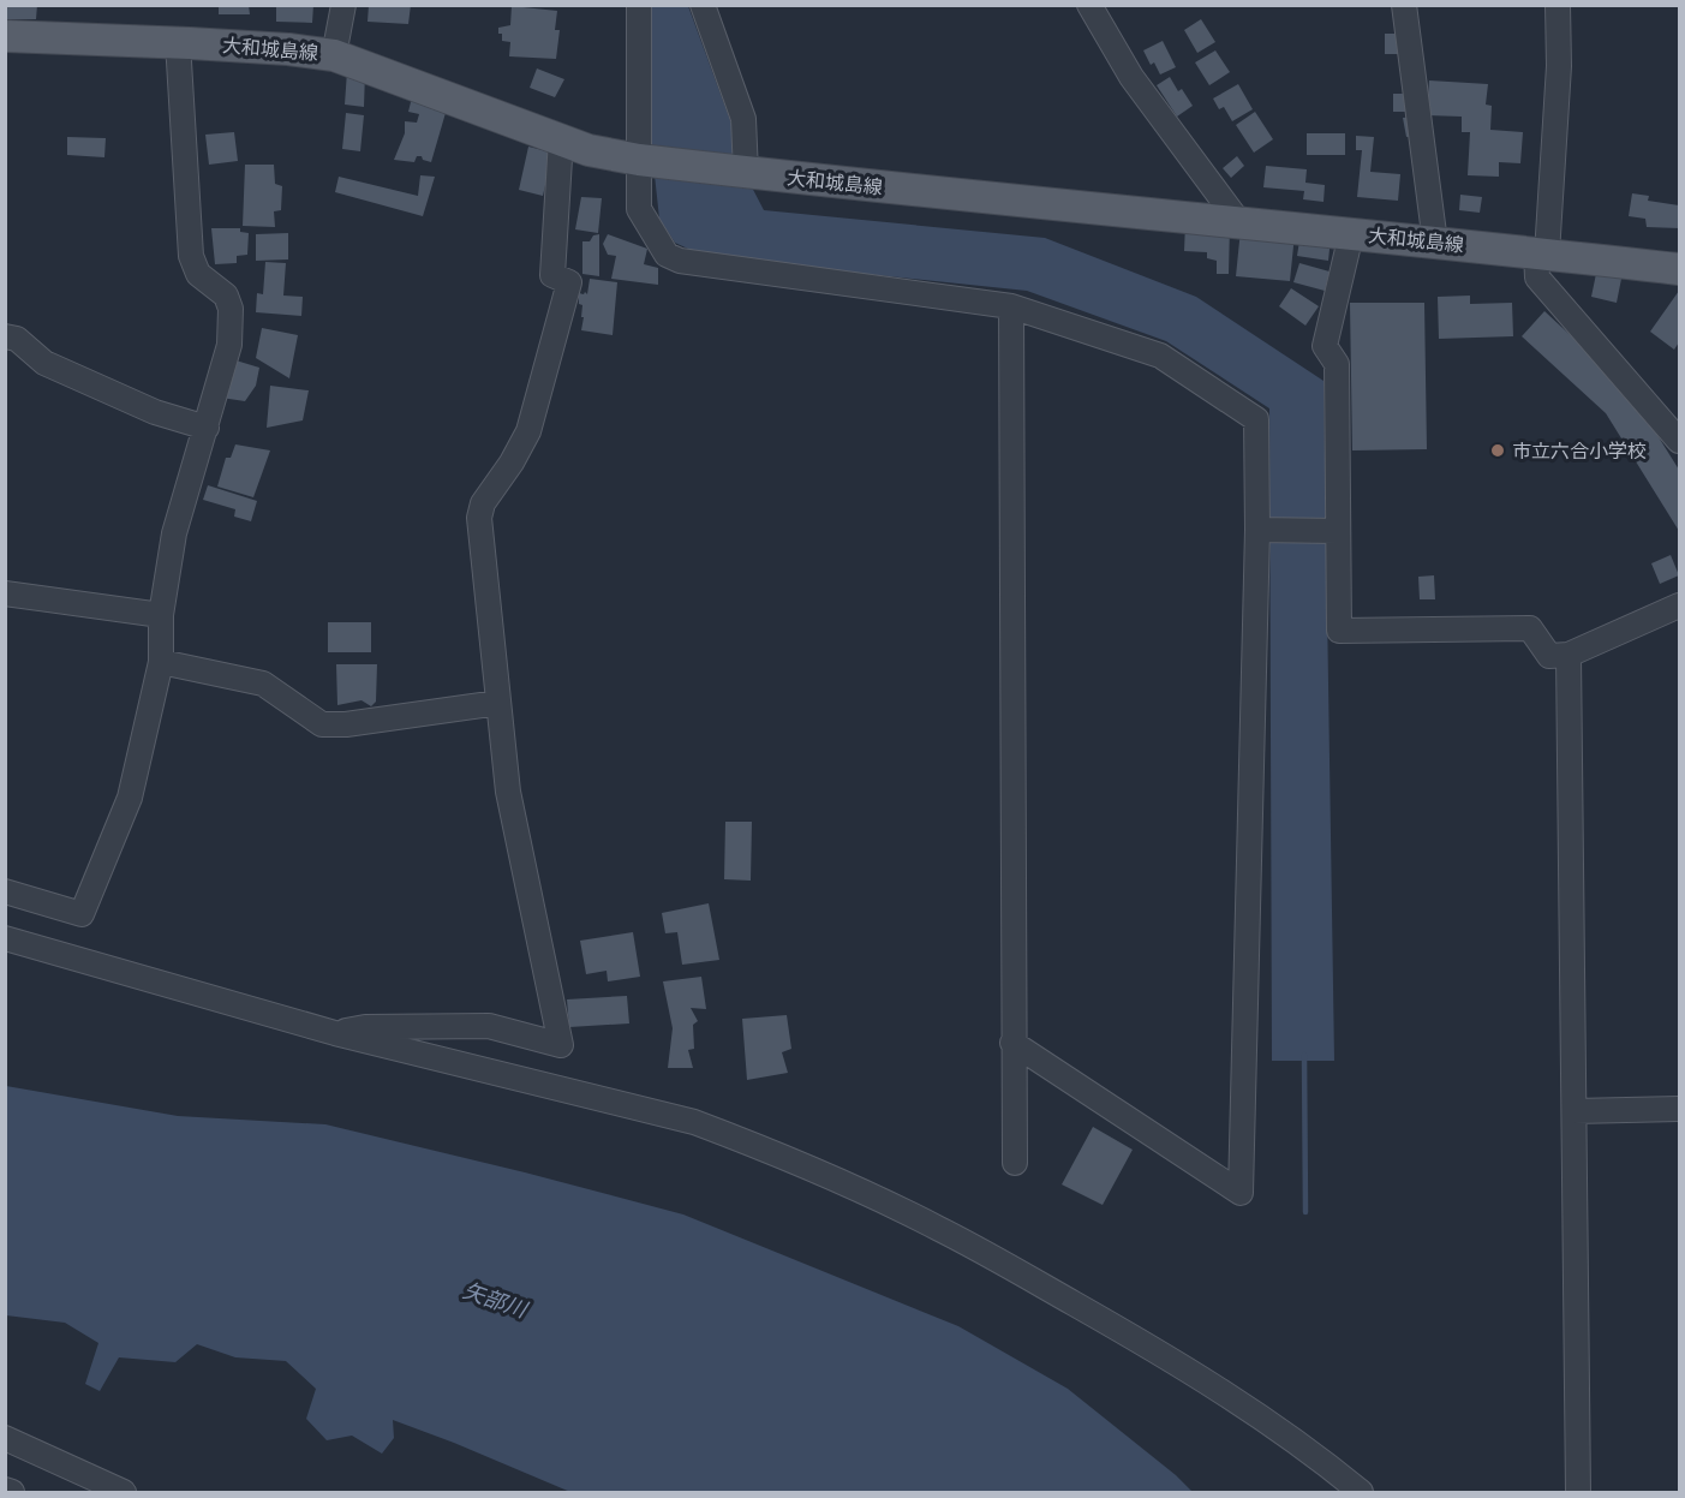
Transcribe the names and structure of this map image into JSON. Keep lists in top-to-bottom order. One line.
{"streets":{"main road":["大和城島線"]},"water":["矢部川"],"places":["市立六合小学校"]}
